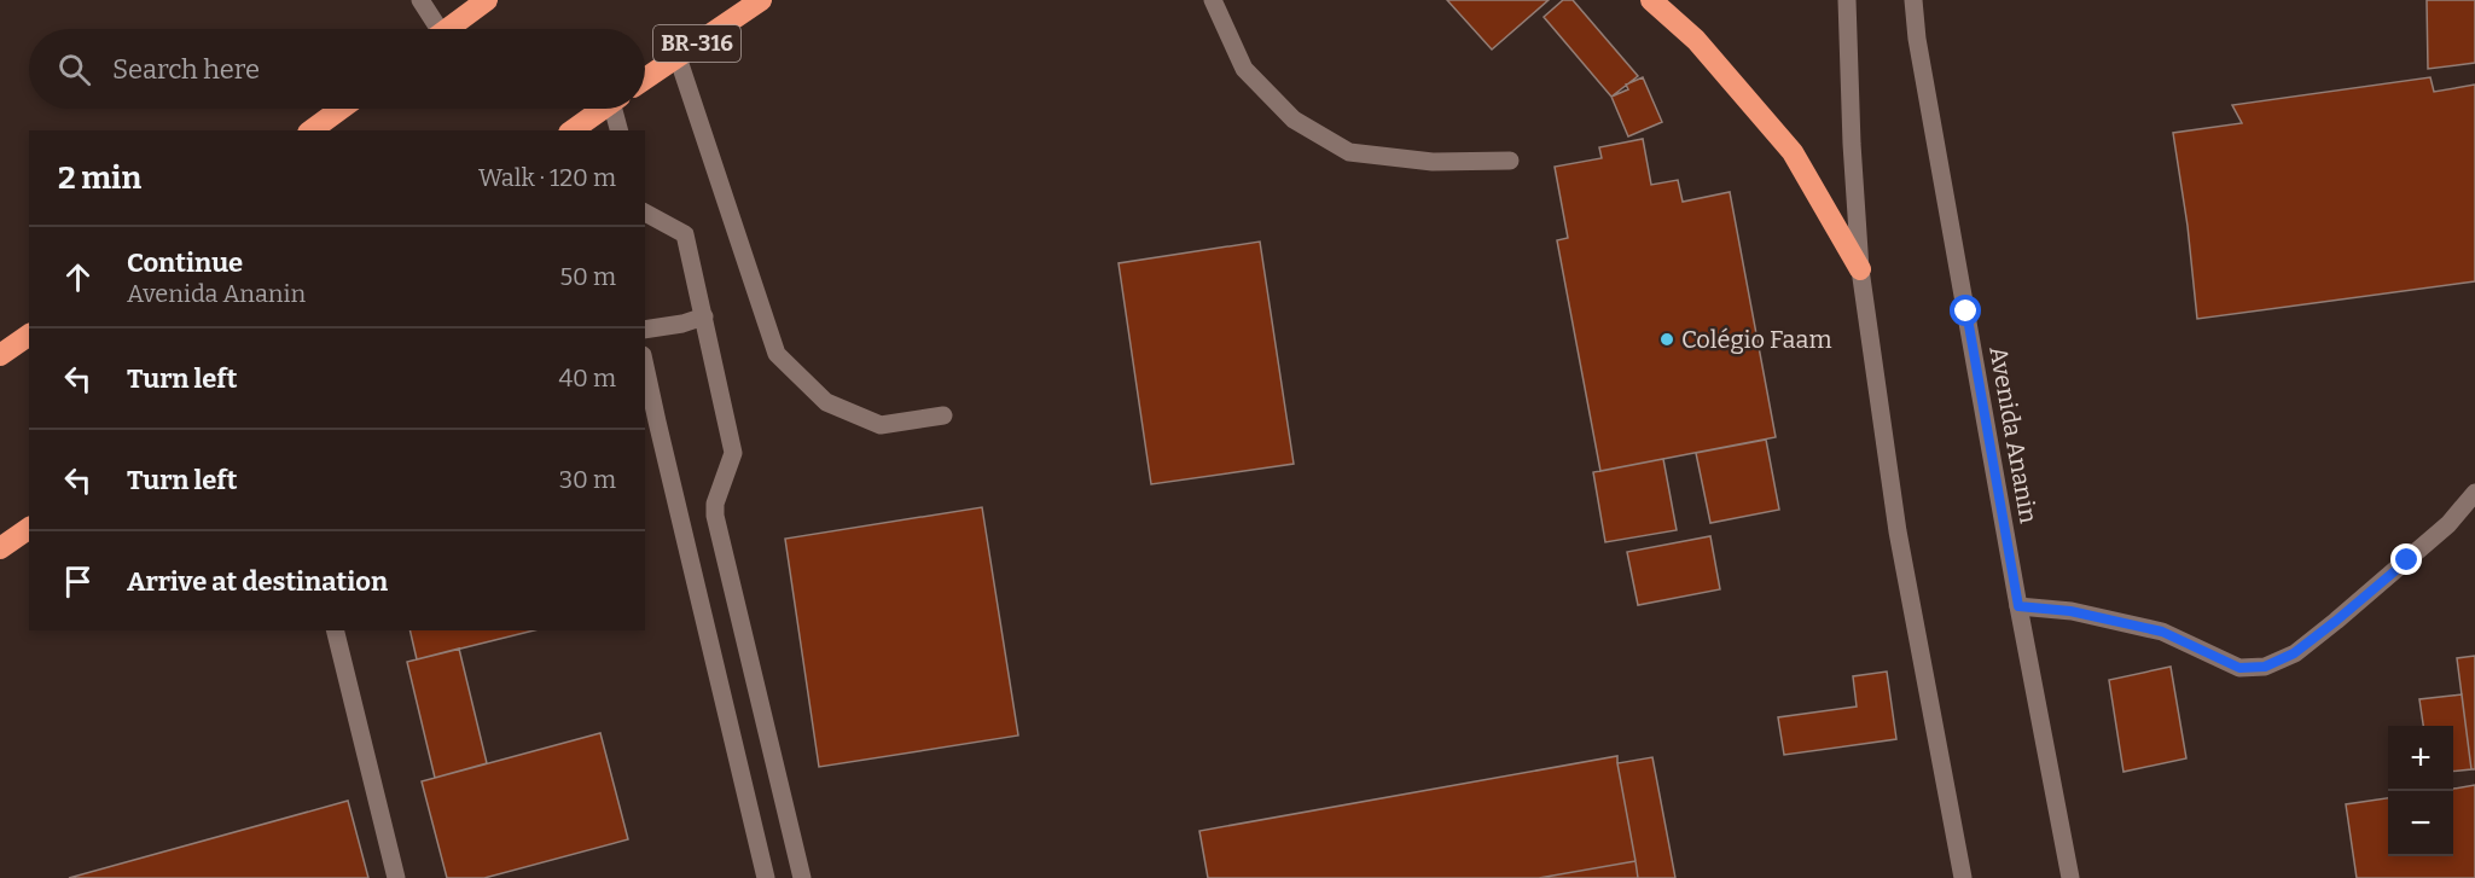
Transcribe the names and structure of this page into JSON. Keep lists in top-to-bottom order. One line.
{"streets":{"highway":["BR-316"],"main road":["Avenida Ananin"]},"places":["Colégio Faam"],"page":{"search":"Search here","heading":["2 min","Walk · 120 m"],"list":[["Continue","Avenida Ananin","50 m"],["Turn left","40 m"],["Turn left","30 m"],"Arrive at destination"],"map_buttons":["+","−"]}}
